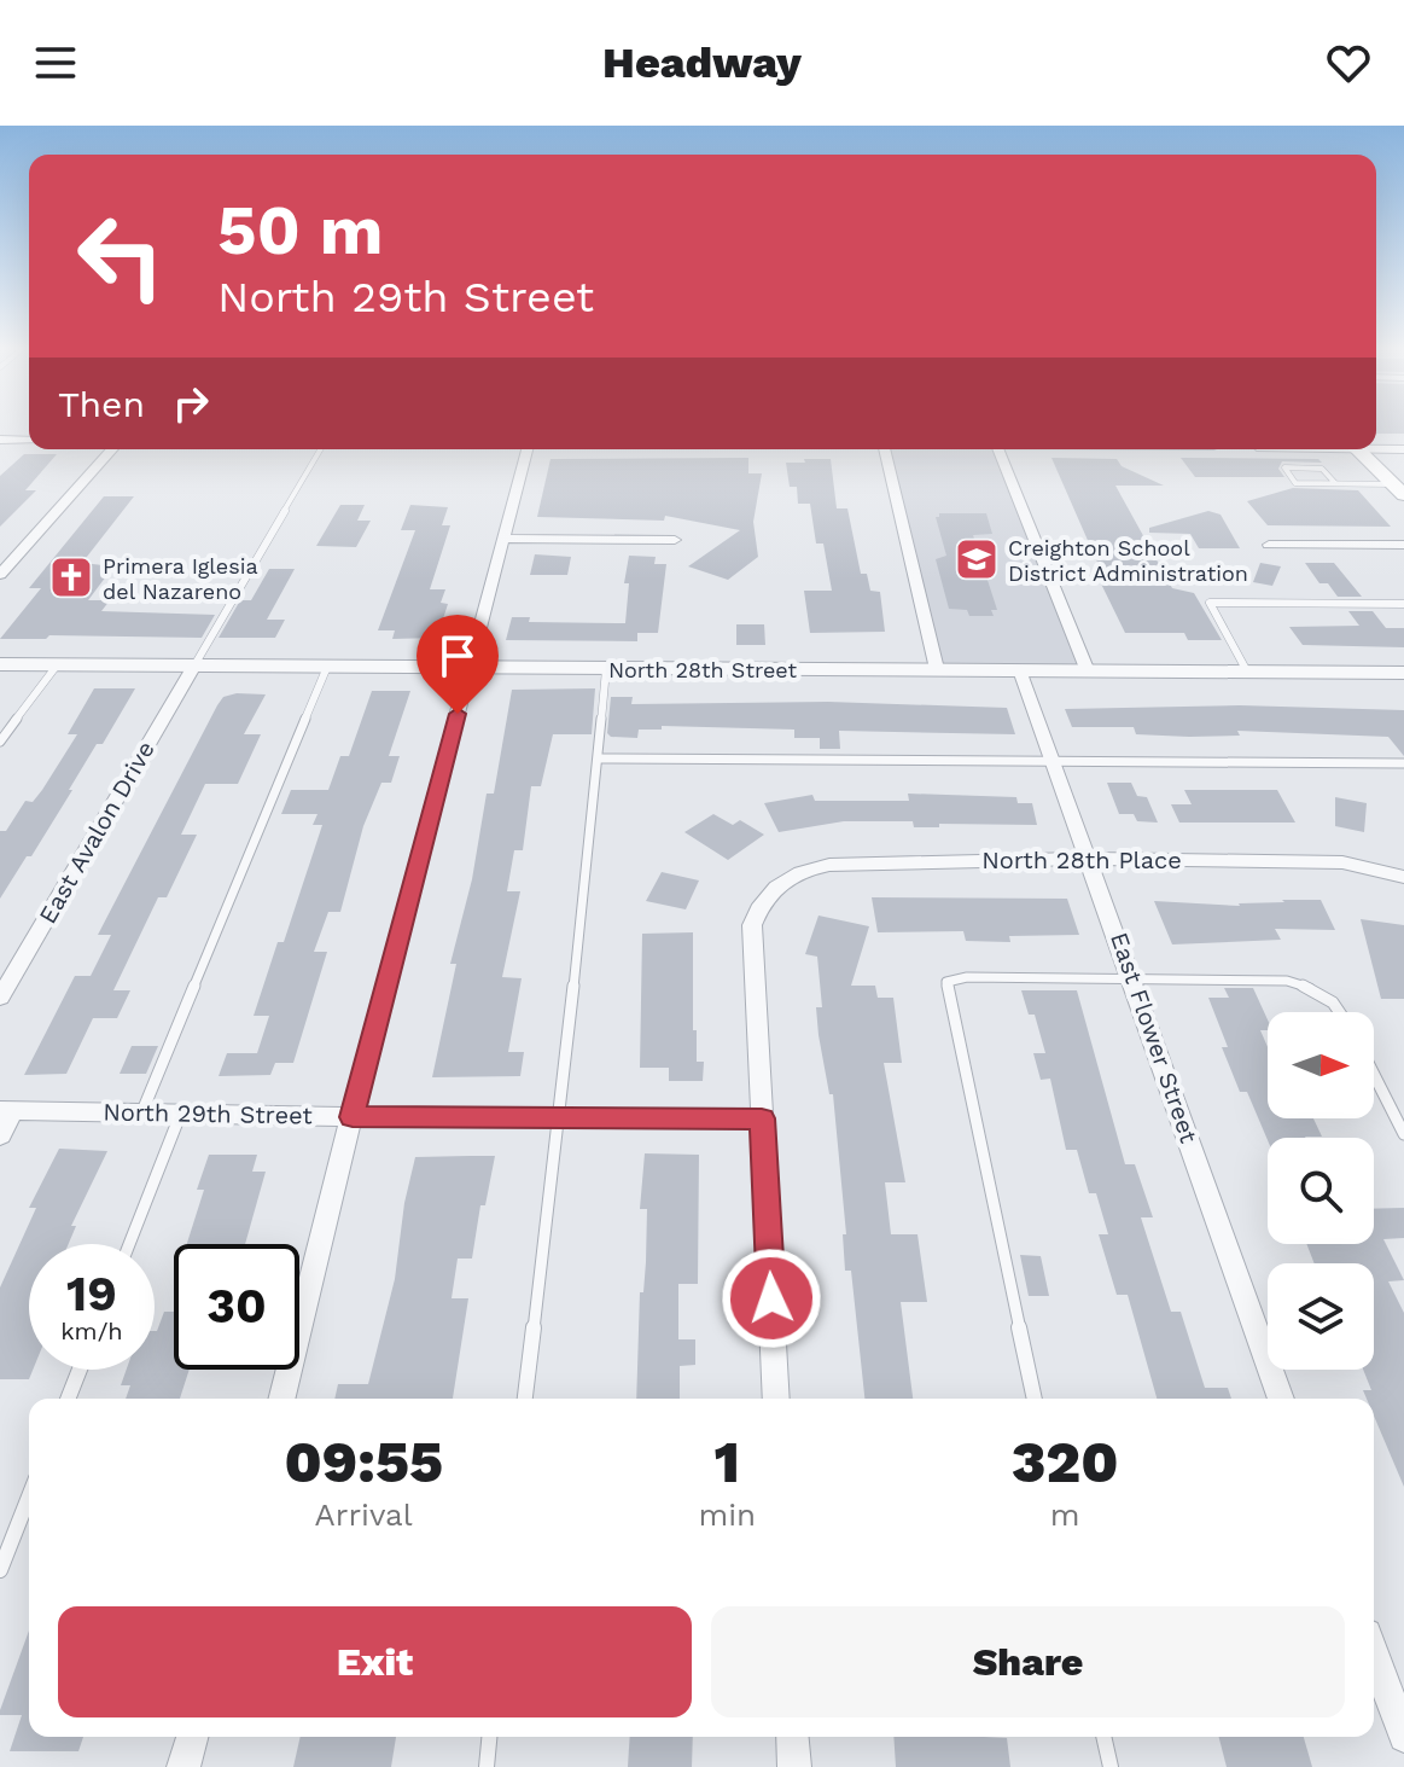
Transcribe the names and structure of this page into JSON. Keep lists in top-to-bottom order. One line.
{"streets":{"street":["North 28th Street","East Avalon Drive","North 28th Place","East Flower Street","North 29th Street"]},"crossings":[["North 28th Street","East Avalon Drive"],["North 28th Street","East Flower Street"],["North 28th Place","East Flower Street"],["North 28th Place","North 29th Street"]],"places":{"school or university":["Creighton School District Administration"],"church":["Primera Iglesia del Nazareno"]},"north":"right","page":{"header":"Headway","turn":["50 m","North 29th Street"],"then":"Then","speed":"19 km/h","limit":"30","eta":["09:55","Arrival","1","min","320","m"],"buttons":["Exit","Share"]}}
